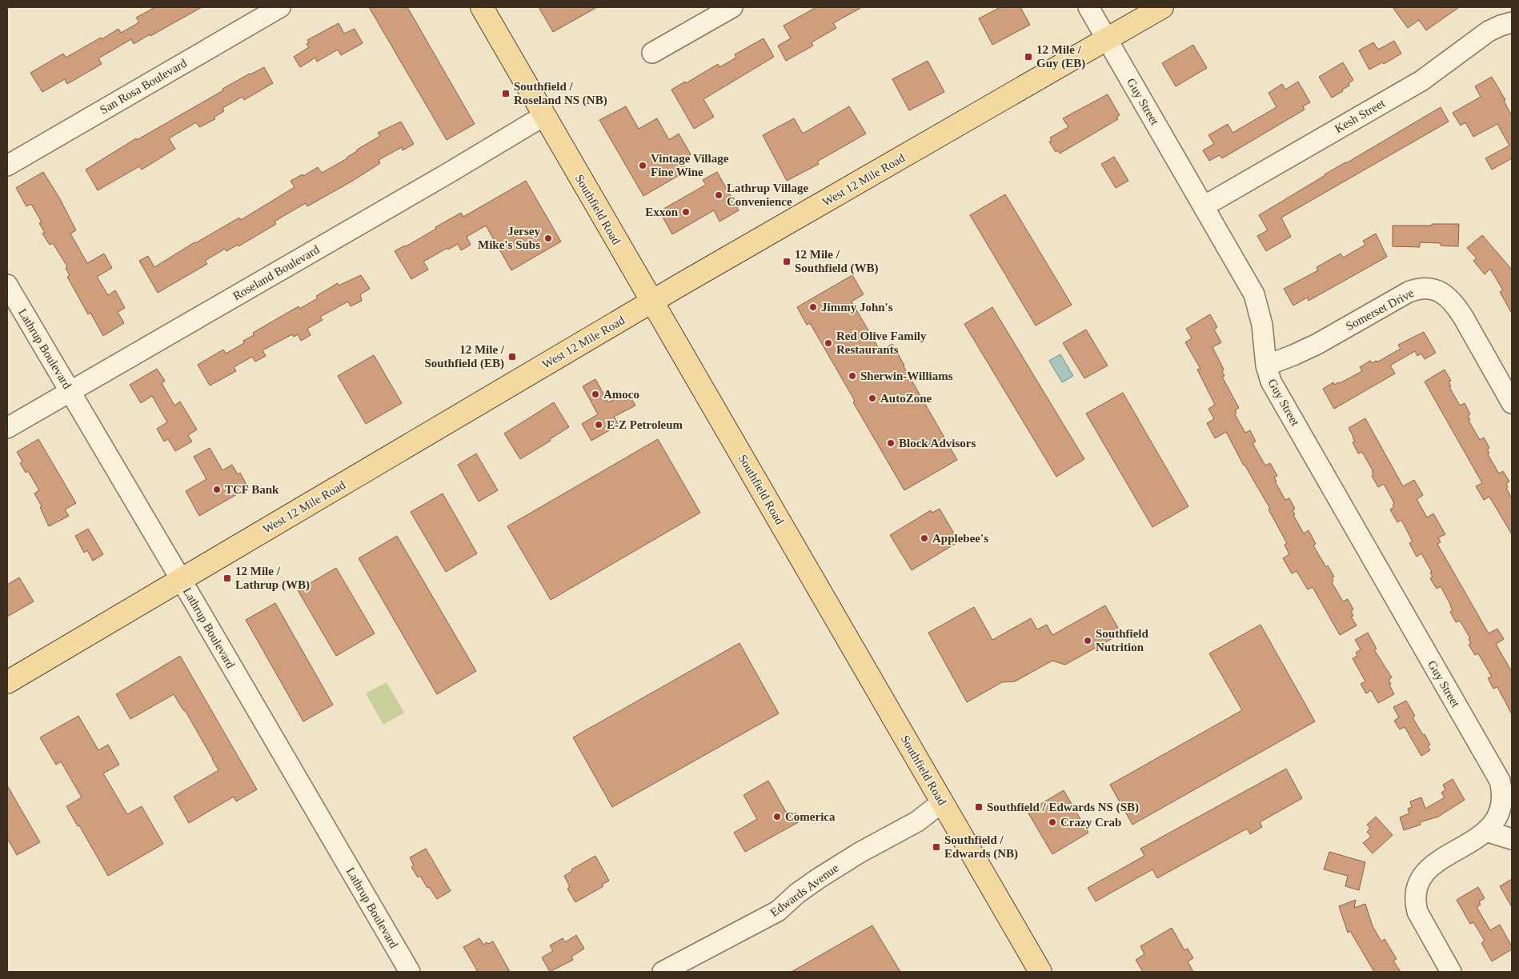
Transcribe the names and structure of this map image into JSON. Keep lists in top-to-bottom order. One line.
{"streets":{"main road":["West 12 Mile Road","Southfield Road"],"street":["San Rosa Boulevard","Guy Street","Kesh Street","Roseland Boulevard","Somerset Drive","Lathrup Boulevard","Edwards Avenue"]},"crossings":[["Guy Street","Kesh Street"],["Guy Street","West 12 Mile Road"],["Guy Street","Somerset Drive"],["West 12 Mile Road","Southfield Road"],["West 12 Mile Road","Lathrup Boulevard"],["Southfield Road","Roseland Boulevard"],["Southfield Road","Edwards Avenue"],["Roseland Boulevard","Lathrup Boulevard"]],"places":{"transit":["12 Mile / Guy (EB)","Southfield / Roseland NS (NB)","12 Mile / Southfield (WB)","12 Mile / Southfield (EB)","12 Mile / Lathrup (WB)","Southfield / Edwards NS (SB)","Southfield / Edwards (NB)"],"other":["Vintage Village Fine Wine","Lathrup Village Convenience","Exxon","Jersey Mike's Subs","Jimmy John's","Red Olive Family Restaurants","Sherwin-Williams","Amoco","AutoZone","E-Z Petroleum","Block Advisors","TCF Bank","Applebee's","Southfield Nutrition","Comerica","Crazy Crab"]}}
